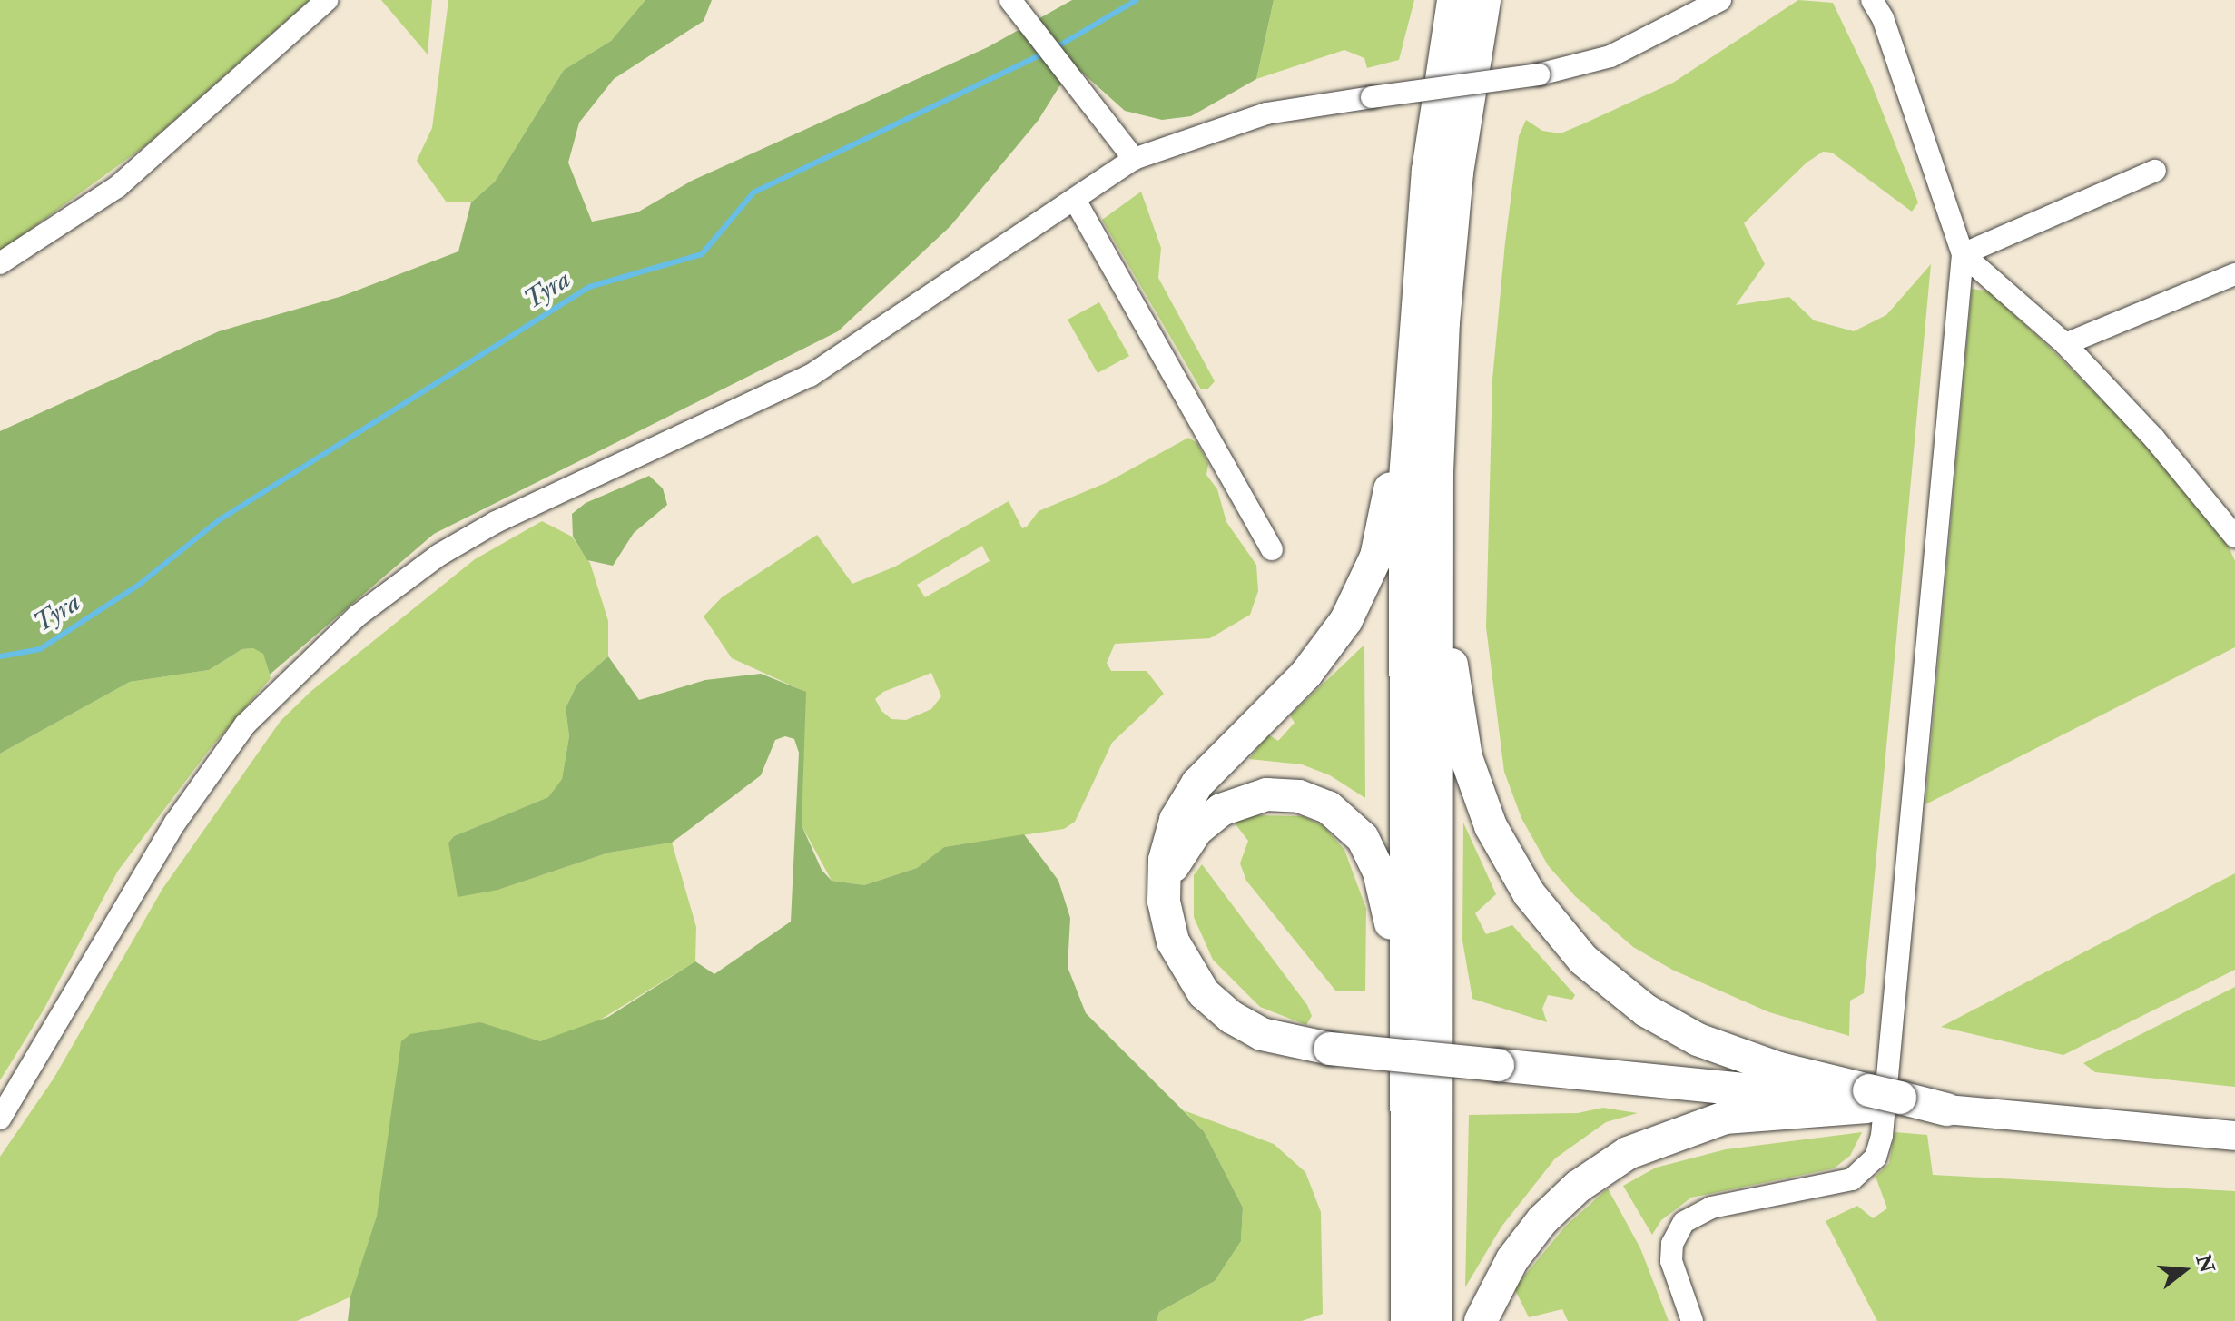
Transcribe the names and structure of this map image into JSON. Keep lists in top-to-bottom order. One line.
{"water":["Tyra"],"north":"right"}
